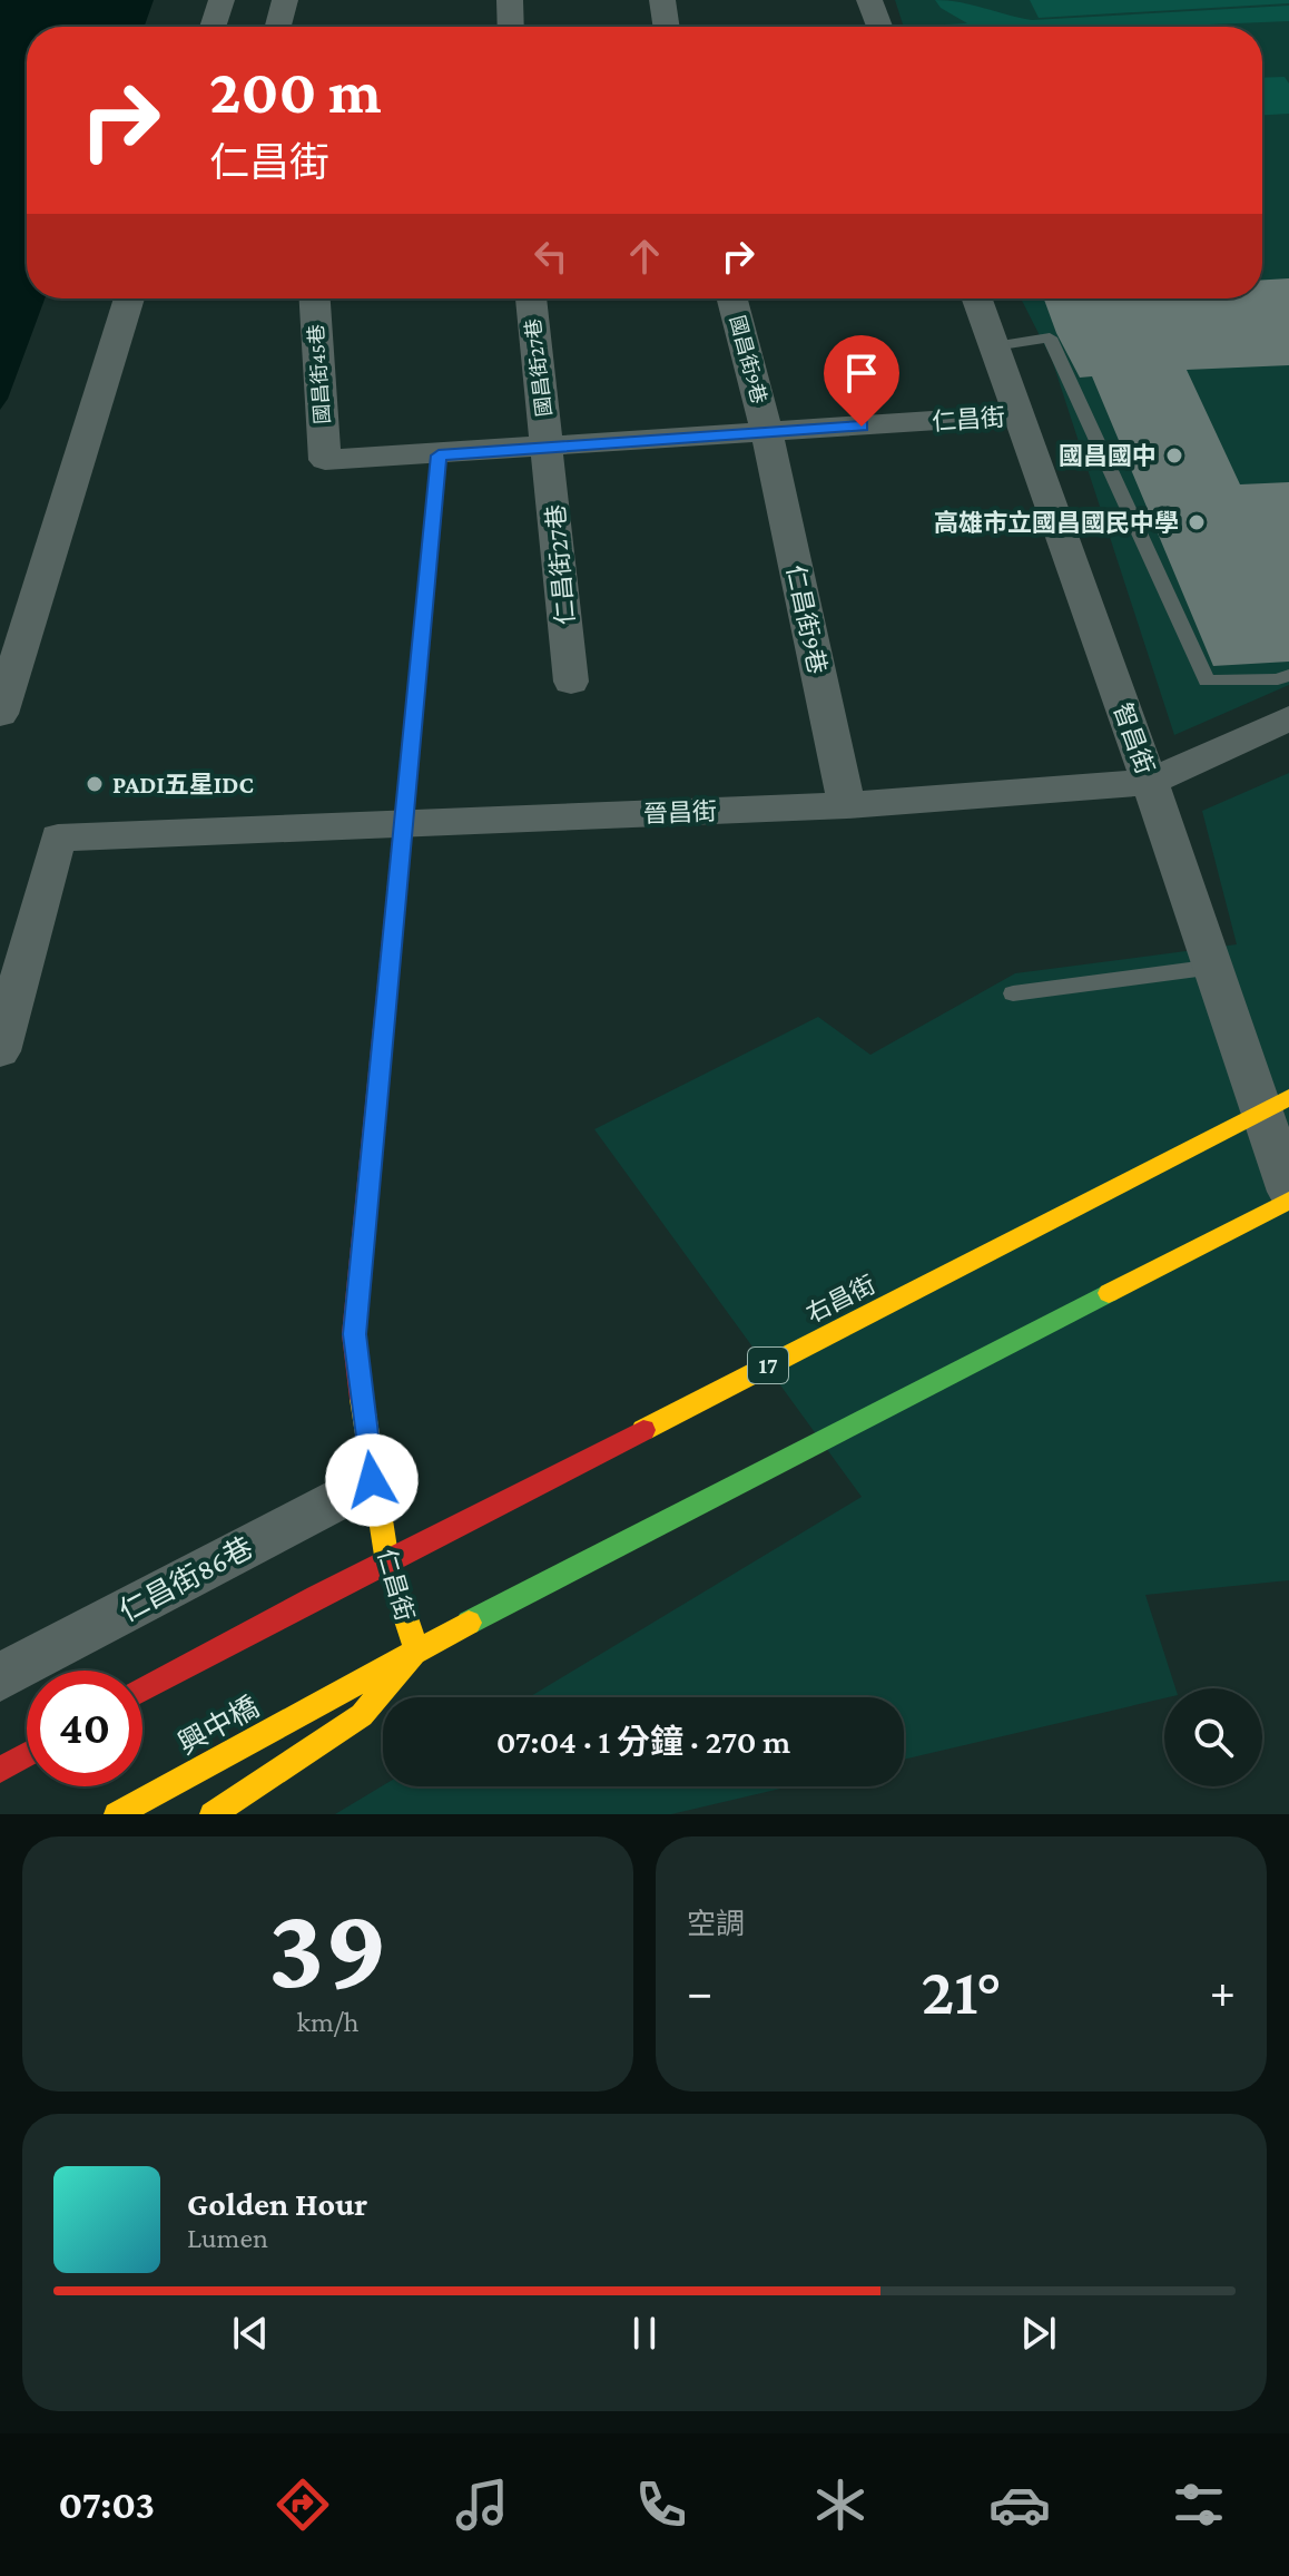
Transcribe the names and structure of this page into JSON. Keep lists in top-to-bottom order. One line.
{"streets":{"main road":["仁昌街","右昌街","17","興中橋"],"street":["國昌街9巷","國昌街27巷","國昌街45巷","仁昌街27巷","仁昌街9巷","智昌街","晉昌街","仁昌街86巷"]},"crossings":[["國昌街9巷","仁昌街"],["國昌街9巷","仁昌街9巷"],["國昌街27巷","仁昌街"],["國昌街27巷","仁昌街27巷"],["國昌街45巷","仁昌街"],["仁昌街","仁昌街27巷"],["仁昌街","仁昌街9巷"],["仁昌街","智昌街"],["仁昌街","晉昌街"],["仁昌街","右昌街"],["仁昌街","仁昌街86巷"],["仁昌街","興中橋"],["仁昌街9巷","晉昌街"],["智昌街","晉昌街"],["智昌街","右昌街"]],"places":["國昌國中","高雄市立國昌國民中學","PADI五星IDC"],"page":{"turn":["200 m","仁昌街"],"limit":"40","trip":"07:04 · 1 分鐘 · 270 m","tile":[["39","km/h"],"空調"],"heat":["−","21°","+"],"song":["Golden Hour","Lumen"],"tabs":"07:03"}}
